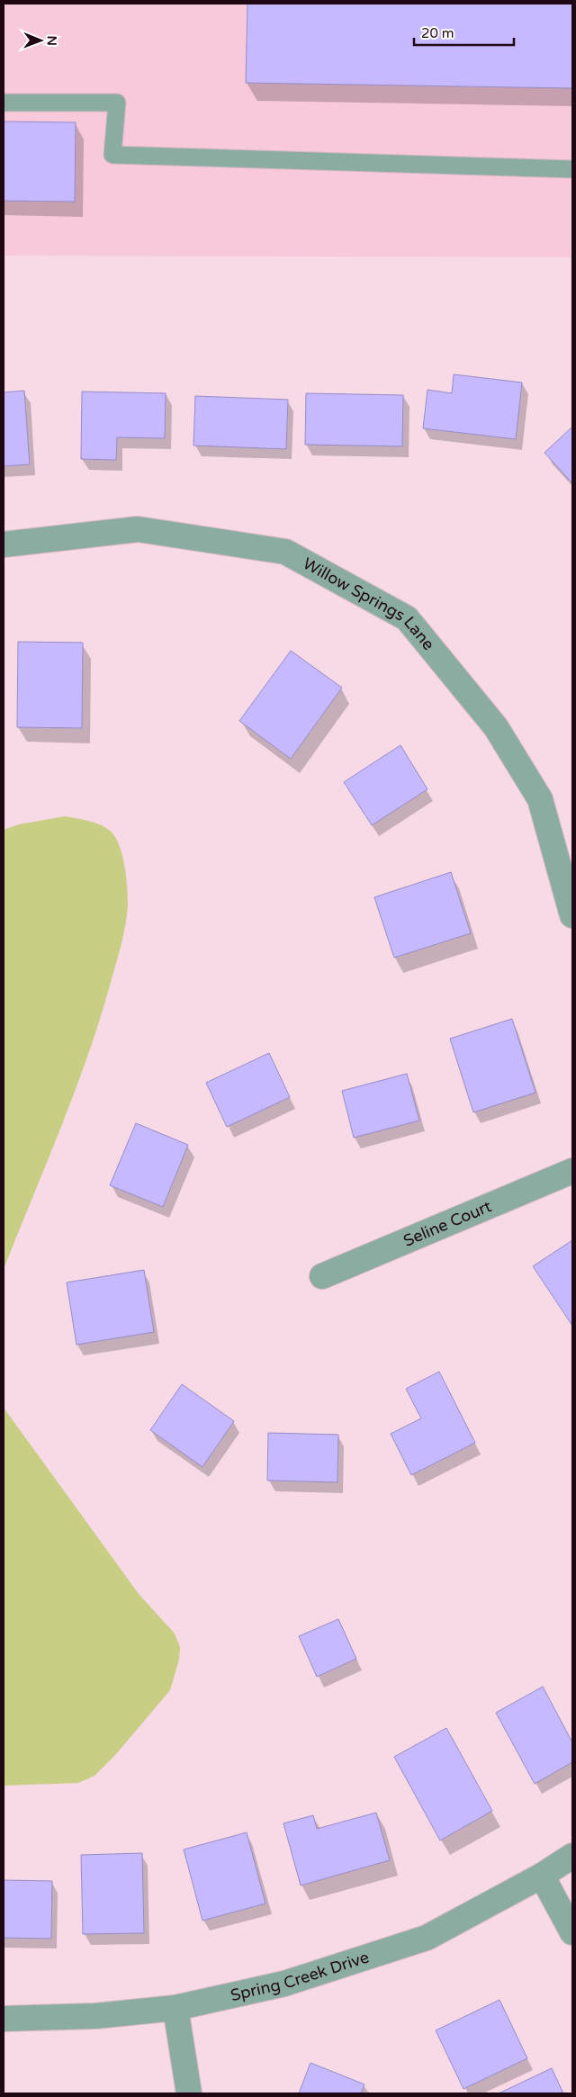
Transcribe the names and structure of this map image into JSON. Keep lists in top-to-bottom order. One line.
{"streets":{"street":["Willow Springs Lane","Seline Court","Spring Creek Drive"]},"scale_bar":"20 m","north":"right"}
